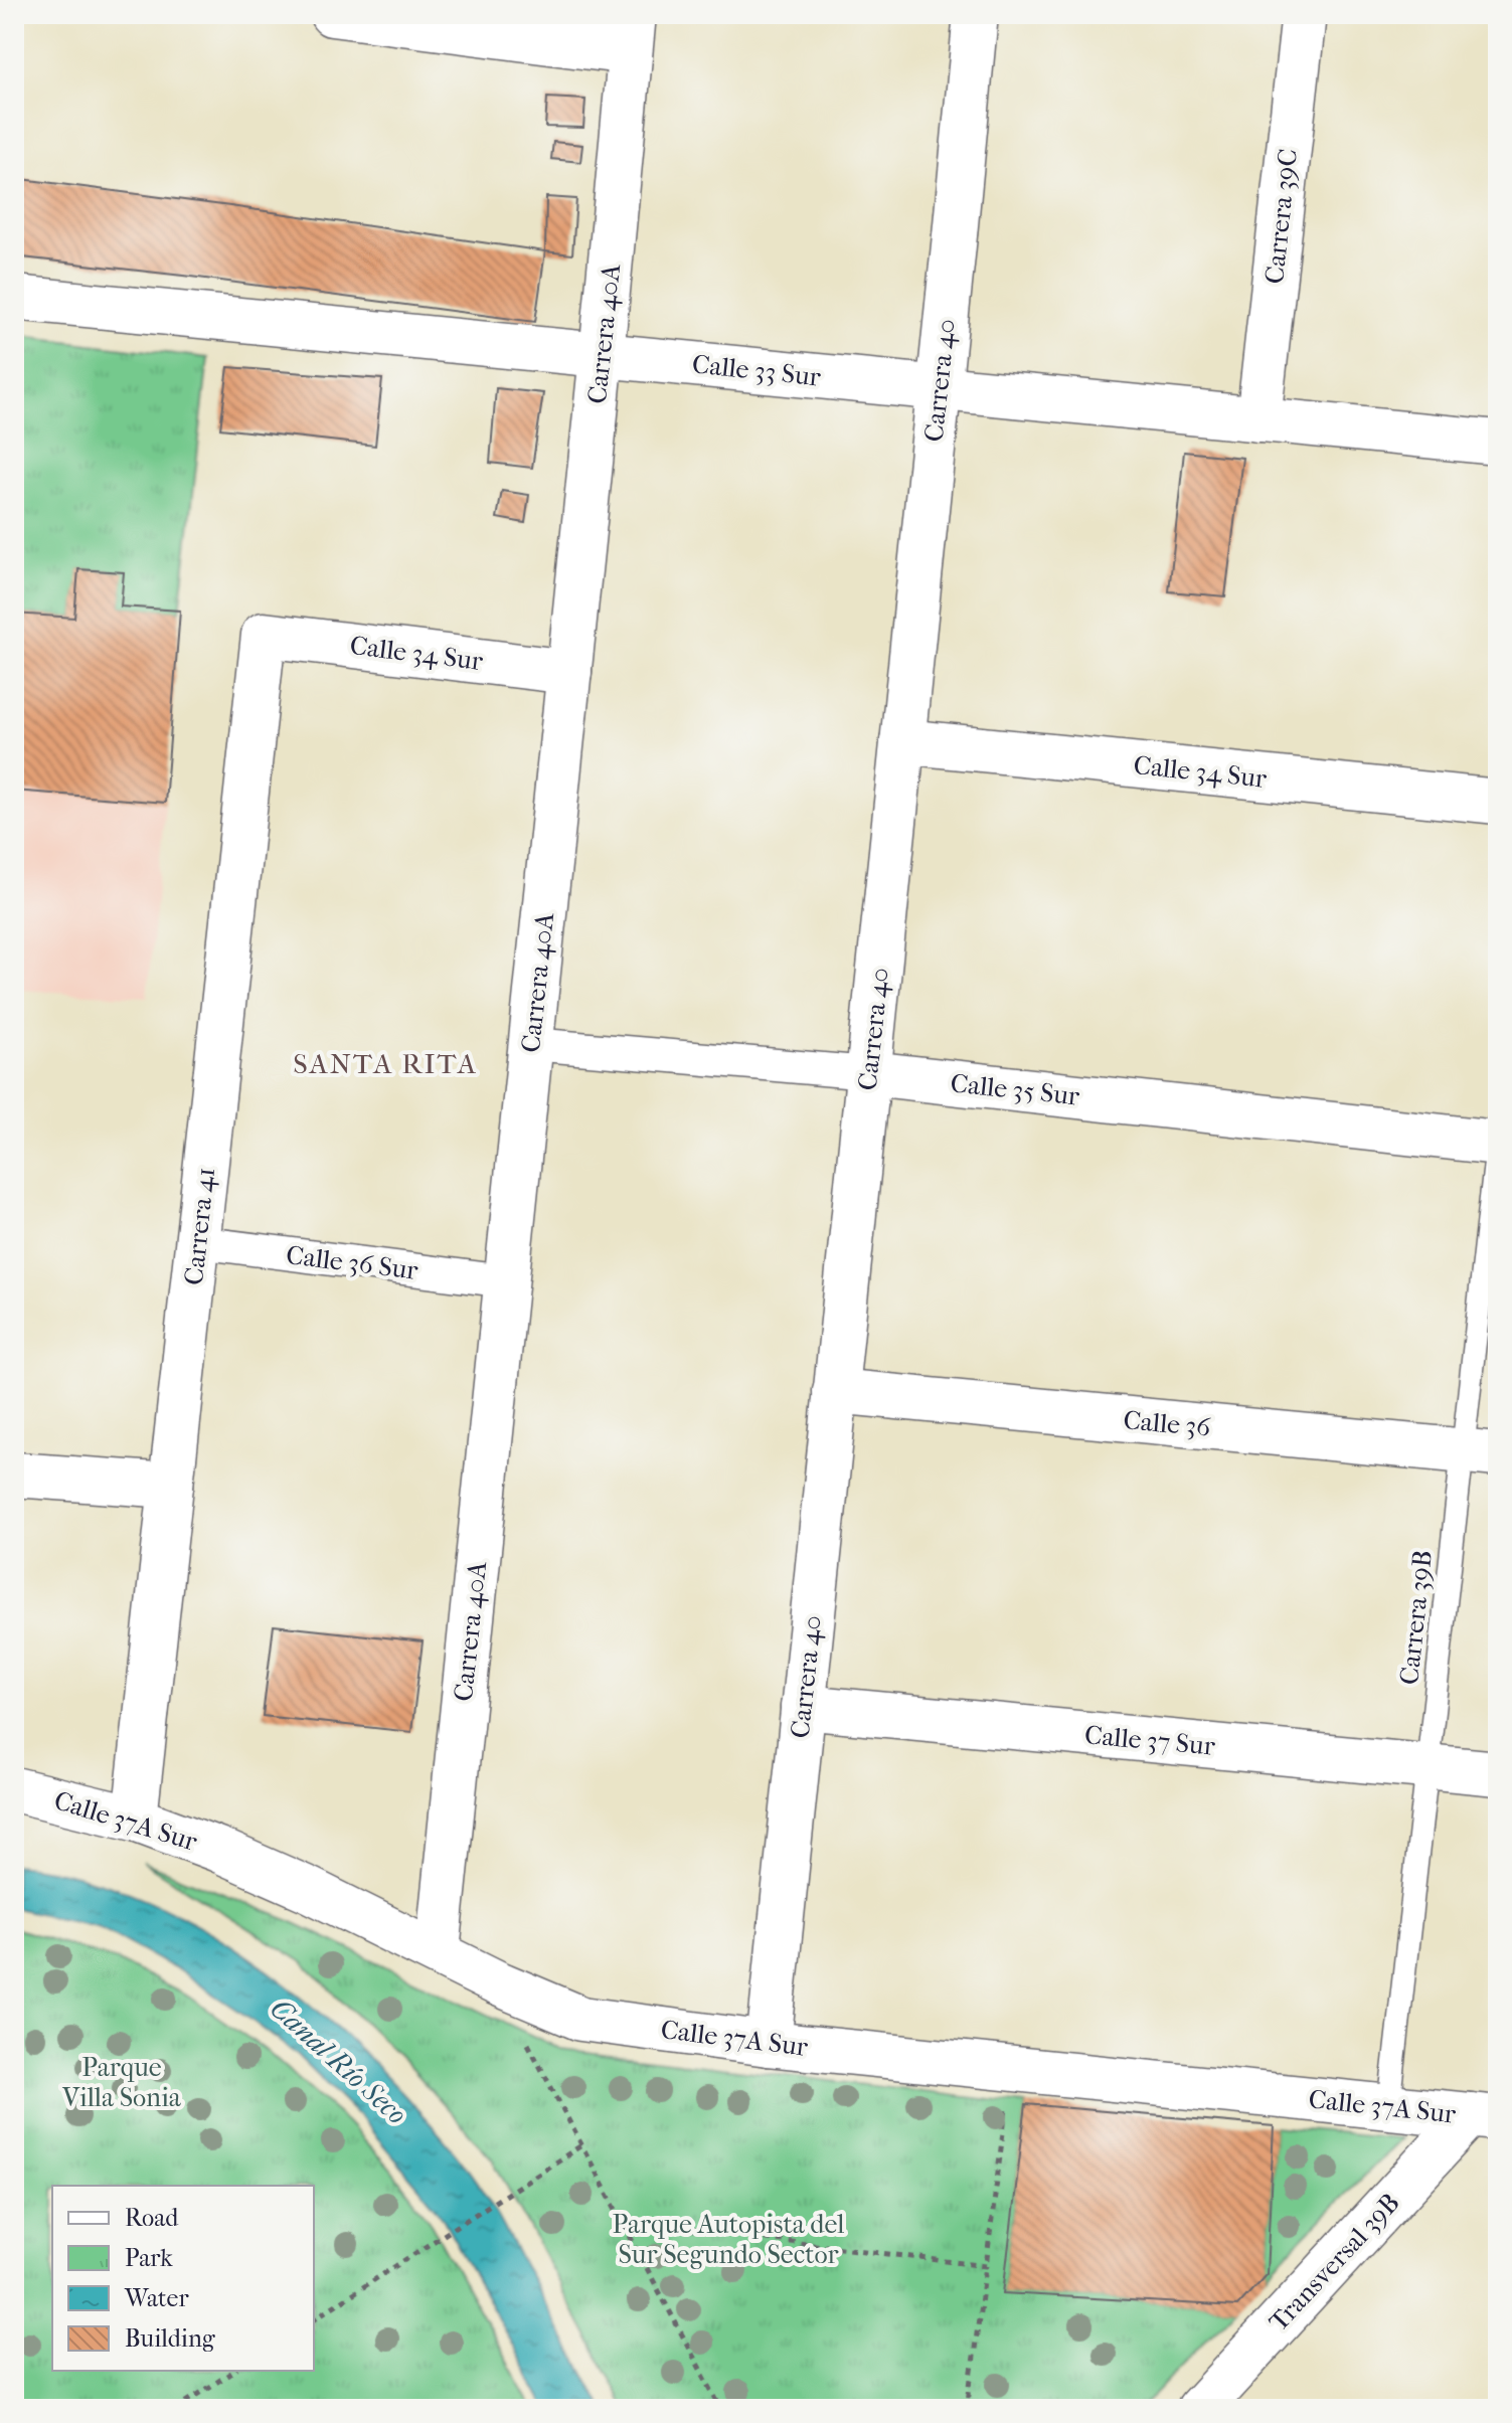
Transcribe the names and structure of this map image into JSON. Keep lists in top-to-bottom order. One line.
{"streets":{"street":["Carrera 39C","Carrera 40A","Calle 33 Sur","Carrera 40","Calle 34 Sur","Calle 35 Sur","Carrera 41","Calle 36 Sur","Calle 36","Calle 37 Sur","Calle 37A Sur","Transversal 39B"],"lane":["Carrera 39B"]},"crossings":[["Carrera 39C","Calle 33 Sur"],["Carrera 40A","Calle 33 Sur"],["Carrera 40A","Calle 34 Sur"],["Carrera 40A","Calle 35 Sur"],["Carrera 40A","Calle 36 Sur"],["Carrera 40A","Calle 37A Sur"],["Calle 33 Sur","Carrera 40"],["Carrera 40","Calle 34 Sur"],["Carrera 40","Calle 35 Sur"],["Carrera 40","Calle 36"],["Carrera 40","Calle 37 Sur"],["Carrera 40","Calle 37A Sur"],["Calle 34 Sur","Carrera 41"],["Calle 35 Sur","Carrera 39B"],["Carrera 41","Calle 36 Sur"],["Carrera 41","Calle 37A Sur"],["Calle 36","Carrera 39B"],["Carrera 39B","Calle 37 Sur"],["Carrera 39B","Calle 37A Sur"],["Calle 37A Sur","Transversal 39B"]],"districts":["SANTA RITA"],"water":["Canal Río Seco"],"parks":["Parque Villa Sonia","Parque Autopista del Sur Segundo Sector"],"legend":["Road","Park","Water","Building"]}
